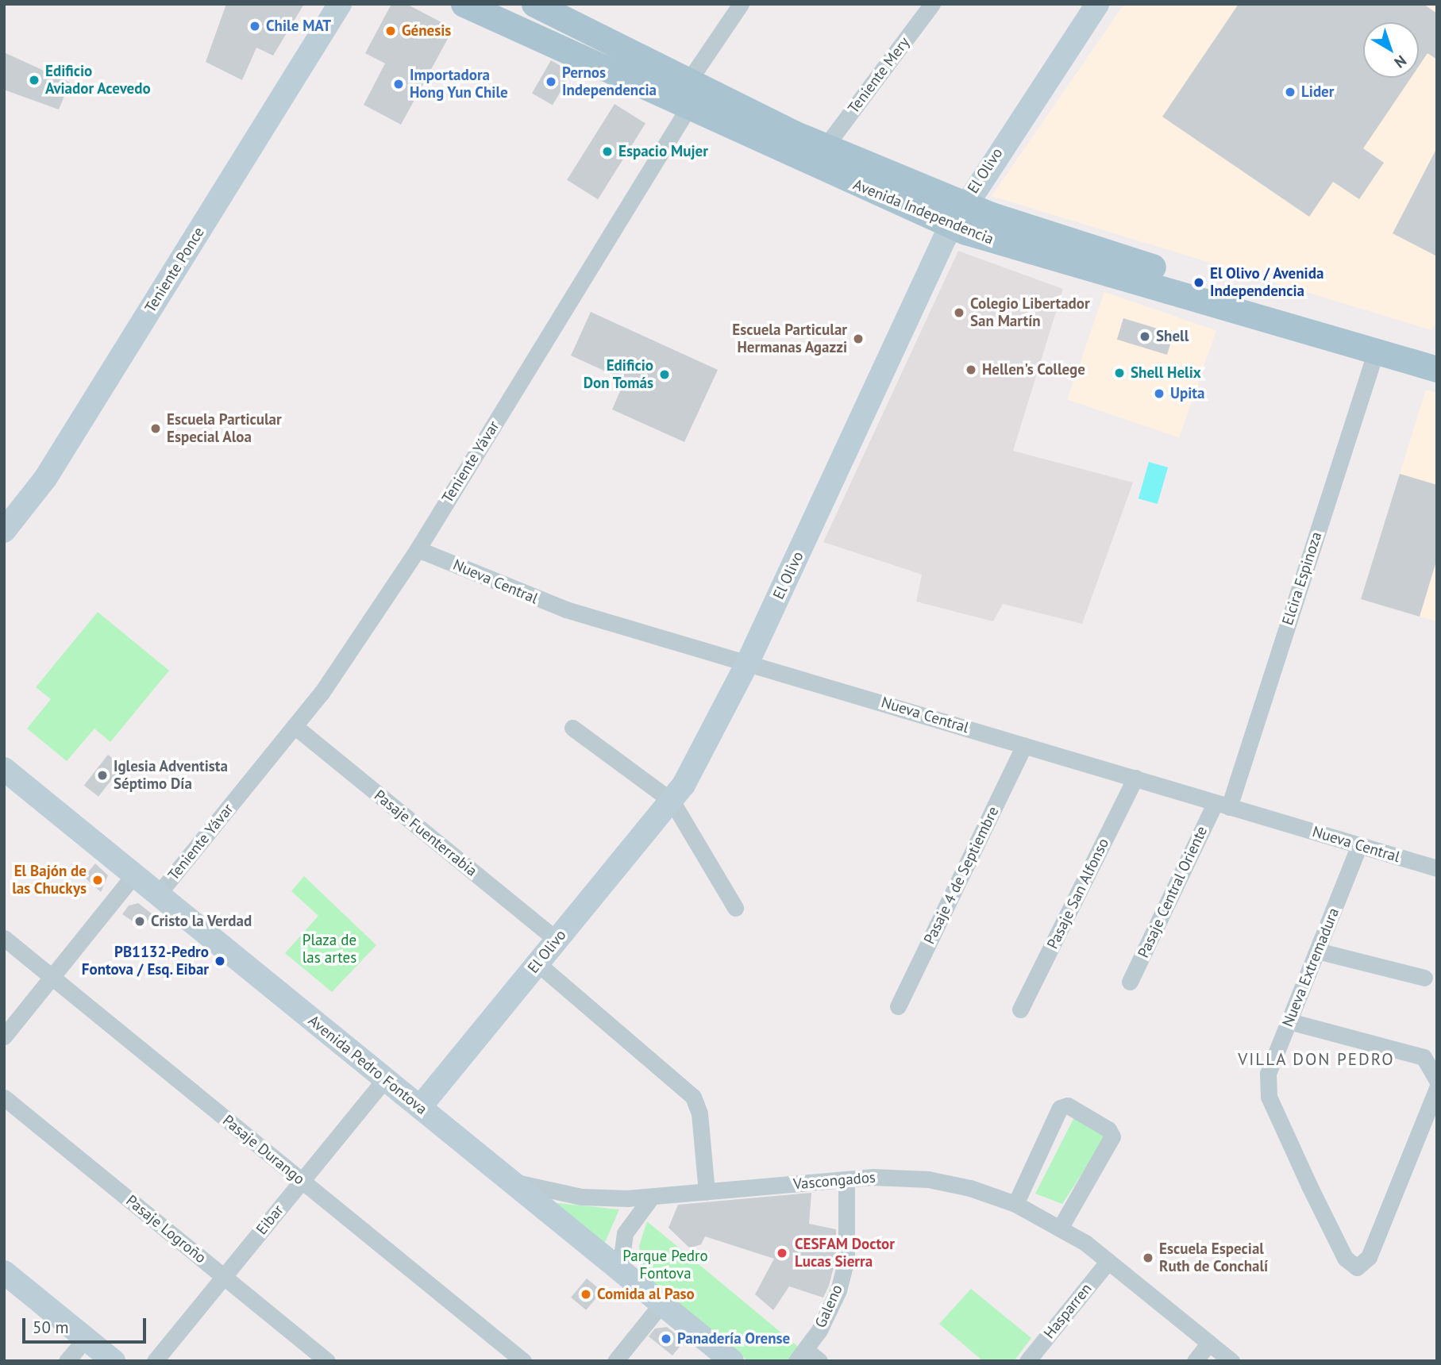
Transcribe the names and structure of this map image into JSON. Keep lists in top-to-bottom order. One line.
{"streets":{"main road":["Avenida Independencia"],"street":["Teniente Mery","El Olivo","Teniente Ponce","Teniente Yávar","Elcira Espinoza","Nueva Central","Pasaje Fuenterrabia","Pasaje 4 de Septiembre","Pasaje Central Oriente","Pasaje San Alfonso","Nueva Extremadura","Avenida Pedro Fontova","Pasaje Durango","Vascongados","Eibar","Pasaje Logroño","Galeno","Hasparren"]},"crossings":[["Teniente Mery","Avenida Independencia"],["El Olivo","Avenida Independencia"],["El Olivo","Nueva Central"],["El Olivo","Pasaje Fuenterrabia"],["El Olivo","Avenida Pedro Fontova"],["Avenida Independencia","Teniente Yávar"],["Avenida Independencia","Elcira Espinoza"],["Teniente Yávar","Nueva Central"],["Teniente Yávar","Pasaje Fuenterrabia"],["Teniente Yávar","Avenida Pedro Fontova"],["Elcira Espinoza","Nueva Central"],["Elcira Espinoza","Pasaje Central Oriente"],["Nueva Central","Pasaje 4 de Septiembre"],["Nueva Central","Pasaje Central Oriente"],["Nueva Central","Pasaje San Alfonso"],["Nueva Central","Nueva Extremadura"],["Avenida Pedro Fontova","Vascongados"],["Avenida Pedro Fontova","Eibar"],["Pasaje Durango","Eibar"],["Vascongados","Galeno"],["Vascongados","Hasparren"],["Eibar","Pasaje Logroño"]],"districts":["VILLA DON PEDRO"],"parks":["Plaza de las artes","Parque Pedro Fontova"],"places":["Chile MAT","Génesis","Edificio Aviador Acevedo","Pernos Independencia","Importadora Hong Yun Chile","Lider","Espacio Mujer","El Olivo / Avenida Independencia","Colegio Libertador San Martín","Shell","Escuela Particular Hermanas Agazzi","Hellen's College","Shell Helix","Edificio Don Tomás","Upita","Escuela Particular Especial Aloa","Iglesia Adventista Séptimo Día","El Bajón de las Chuckys","Cristo la Verdad","PB1132-Pedro Fontova / Esq. Eibar","CESFAM Doctor Lucas Sierra","Escuela Especial Ruth de Conchalí","Comida al Paso","Panadería Orense"],"scale_bar":"50 m","north":"bottom right"}
